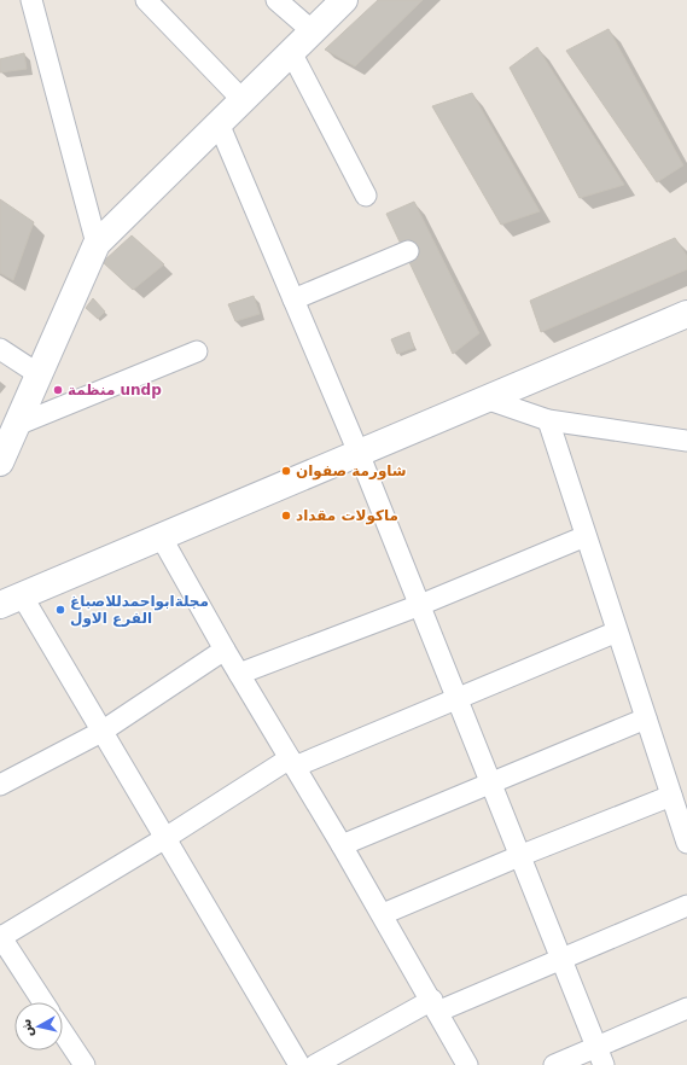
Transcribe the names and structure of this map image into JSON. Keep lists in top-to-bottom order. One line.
{"places":["منظمة undp","شاورمة صفوان","ماكولات مقداد","مجلةابواحمدللاصباغ الفرع الاول"],"north":"left"}
